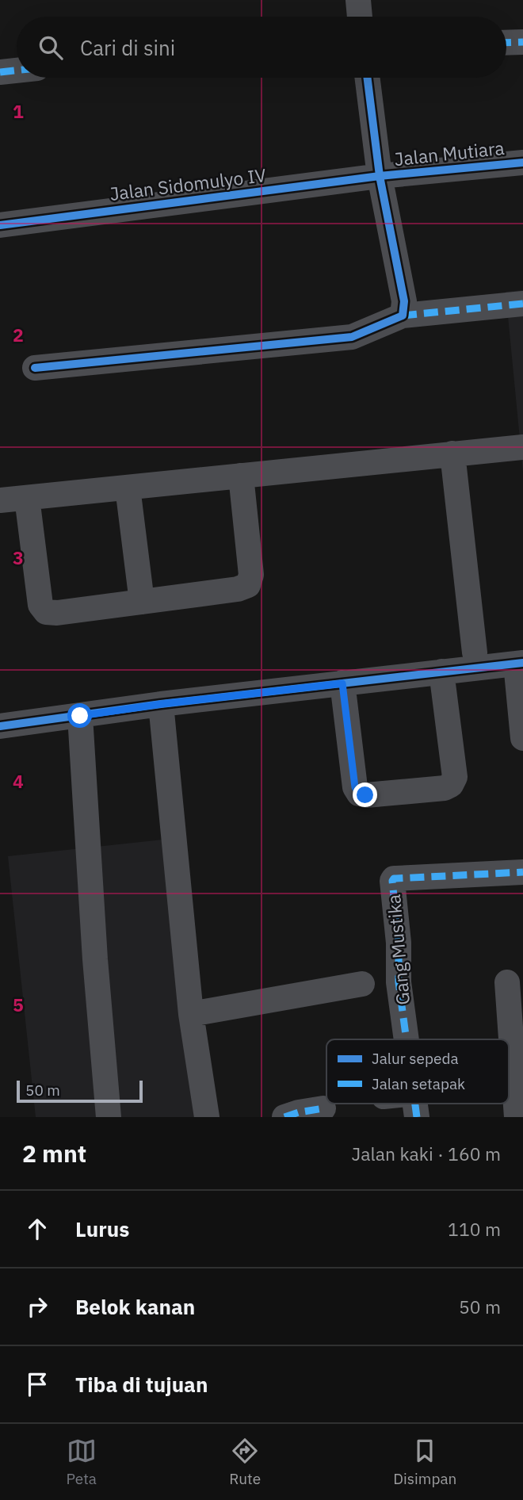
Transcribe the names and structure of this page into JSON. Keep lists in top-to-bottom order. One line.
{"streets":{"street":["Jalan Mutiara","Jalan Sidomulyo IV","Gang Mustika"]},"crossings":[["Jalan Mutiara","Jalan Sidomulyo IV"]],"legend":["Jalur sepeda","Jalan setapak"],"scale_bar":"50 m","page":{"search":"Cari di sini","scale":"50 m","heading":["2 mnt","Jalan kaki · 160 m"],"list":[["Lurus","110 m"],["Belok kanan","50 m"],"Tiba di tujuan"],"nav":["Peta","Rute","Disimpan"]},"grid":{"rows":["1","2","3","4","5"]}}
